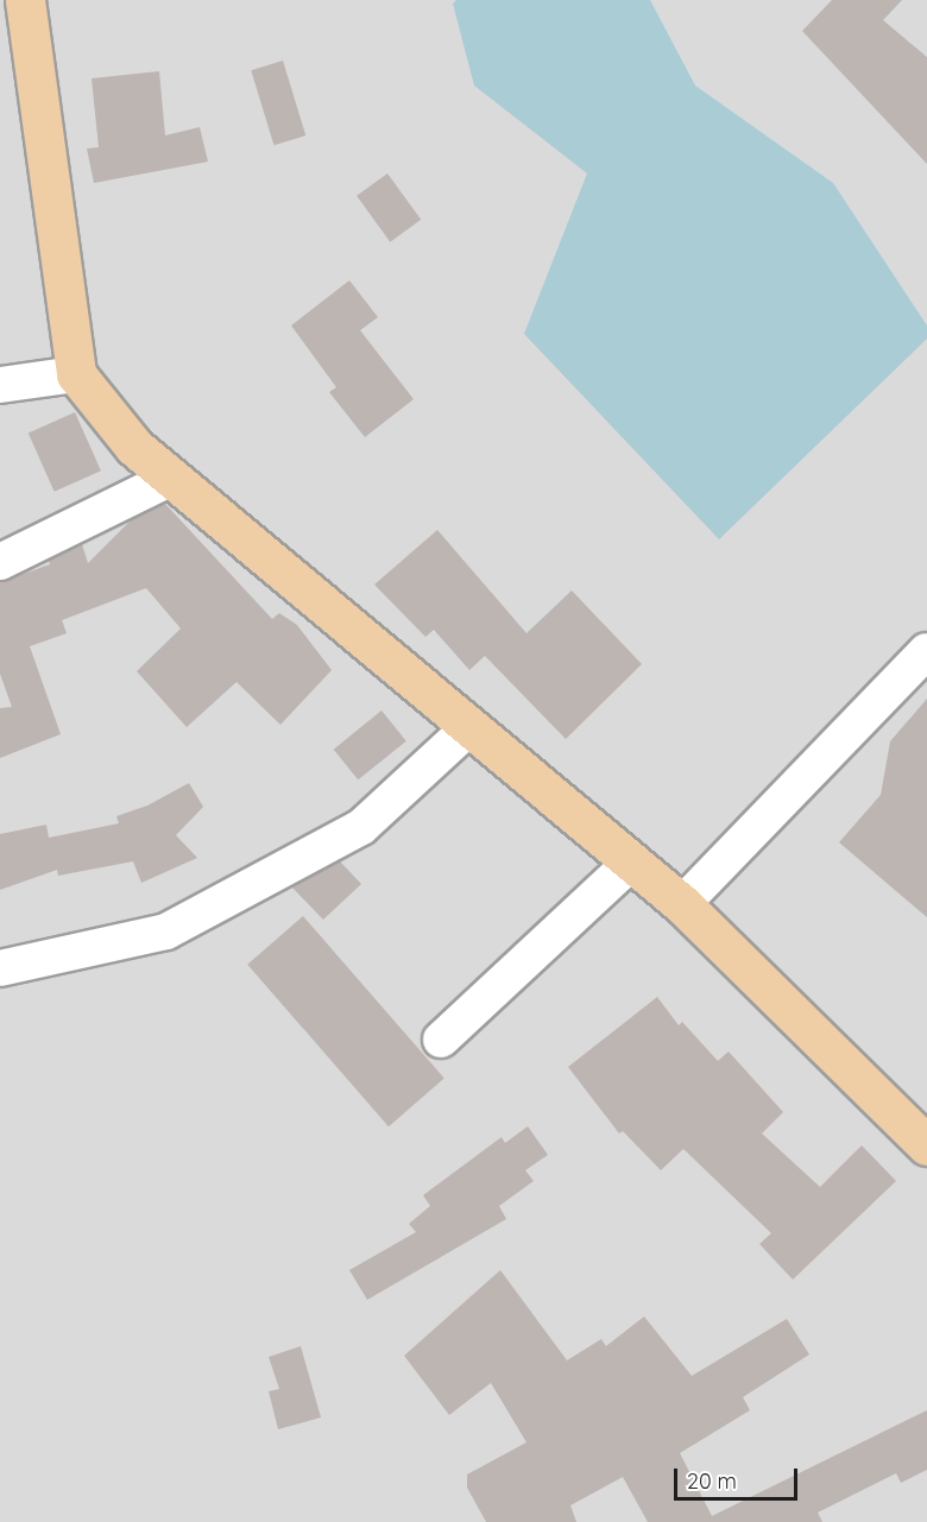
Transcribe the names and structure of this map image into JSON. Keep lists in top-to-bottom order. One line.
{"scale_bar":"20 m"}
